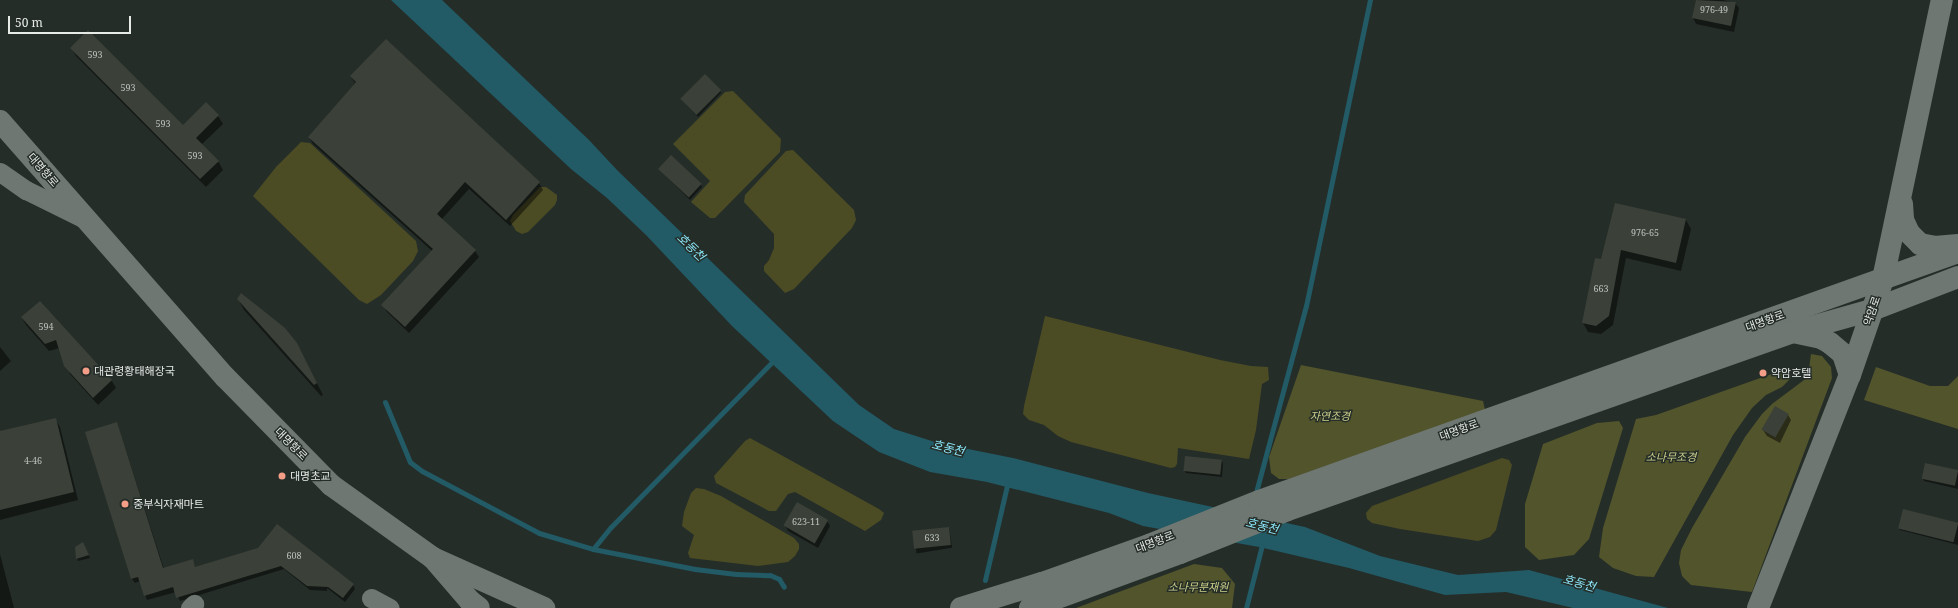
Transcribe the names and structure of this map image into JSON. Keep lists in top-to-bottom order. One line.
{"streets":{"main road":["대명항로","약암로"]},"crossings":[["대명항로","약암로"]],"water":["호동천"],"parks":["자연조경","소나무조경","소나무분재원"],"places":["대관령황태해장국","약암호텔","대명초교","중부식자재마트"],"house_numbers":["976-49","593","593","593","593","976-65","663","594","4-46","623-11","633","608"],"scale_bar":"50 m"}
